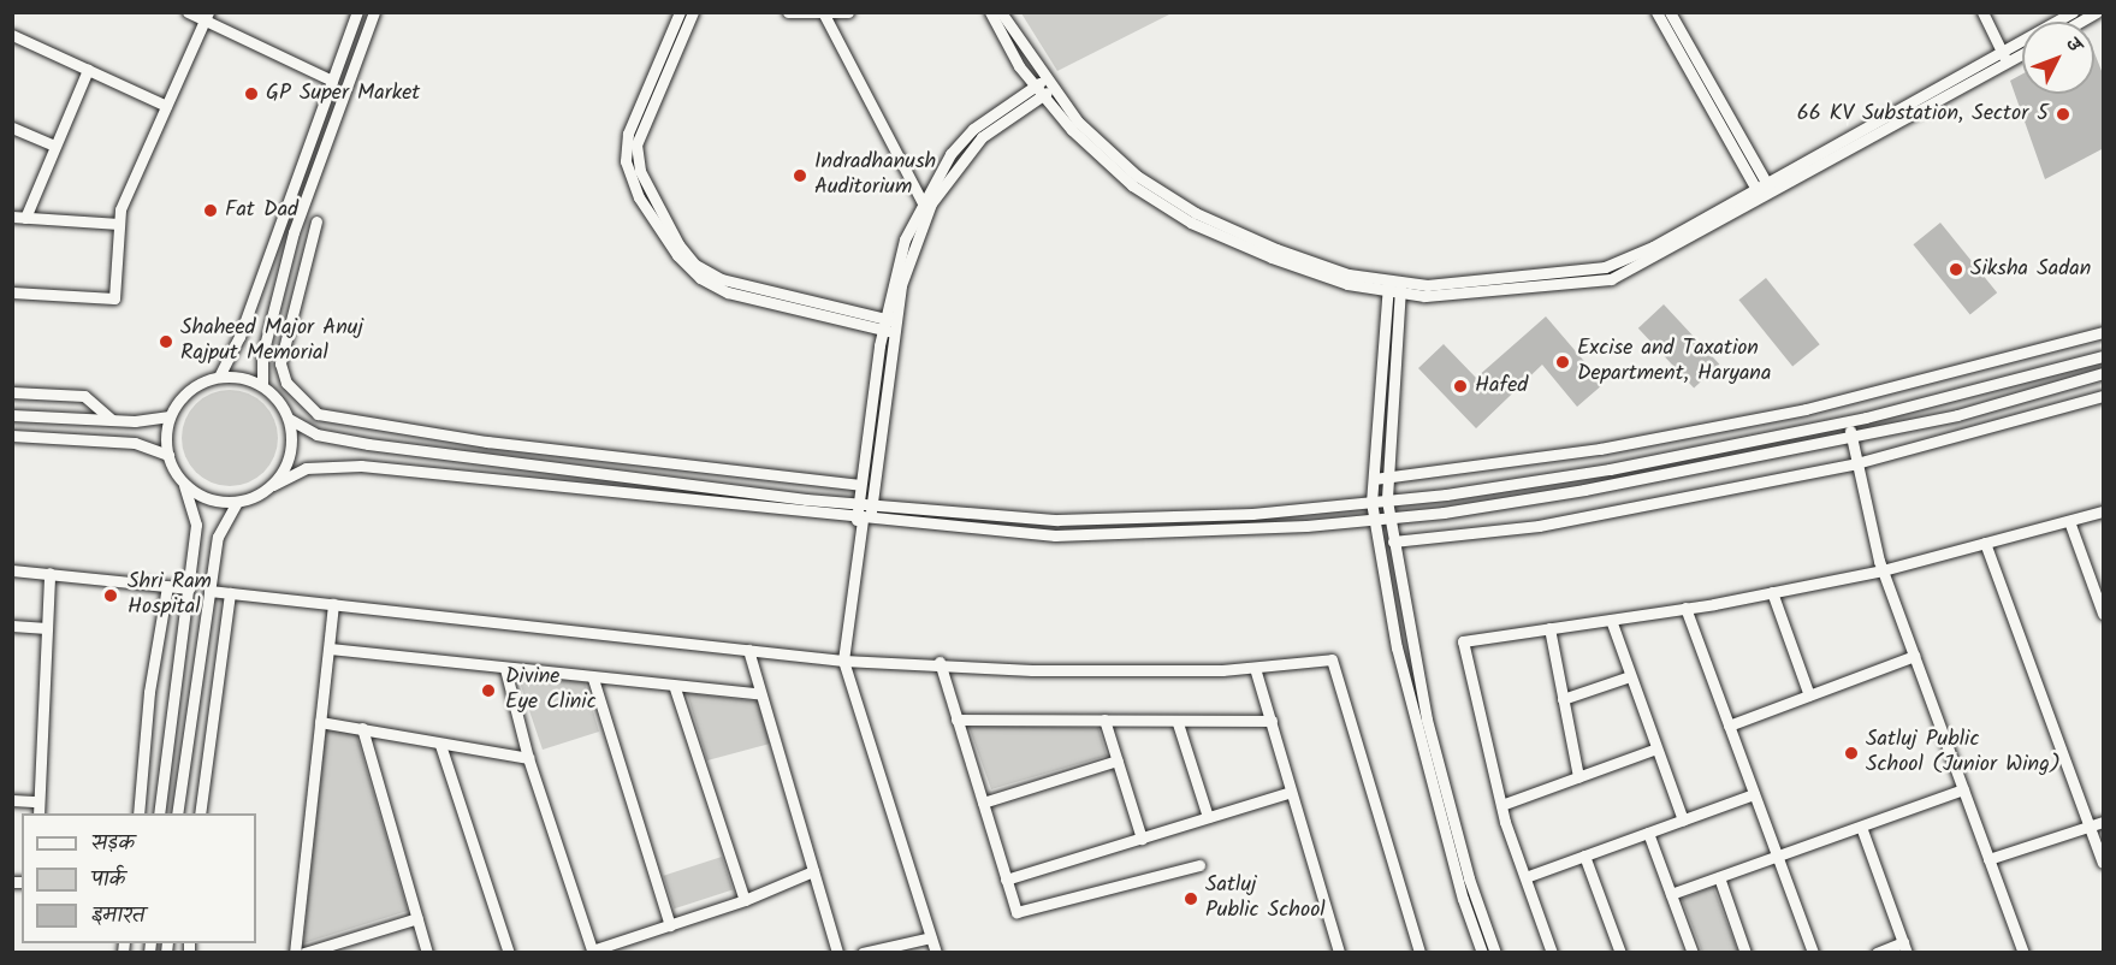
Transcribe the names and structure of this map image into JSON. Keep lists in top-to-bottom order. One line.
{"places":["GP Super Market","66 KV Substation, Sector 5","Indradhanush Auditorium","Fat Dad","Siksha Sadan","Shaheed Major Anuj Rajput Memorial","Excise and Taxation Department, Haryana","Hafed","Shri Ram Hospital","Divine Eye Clinic","Satluj Public School (Junior Wing)","Satluj Public School"],"legend":["सड़क","पार्क","इमारत"],"north":"top right"}
